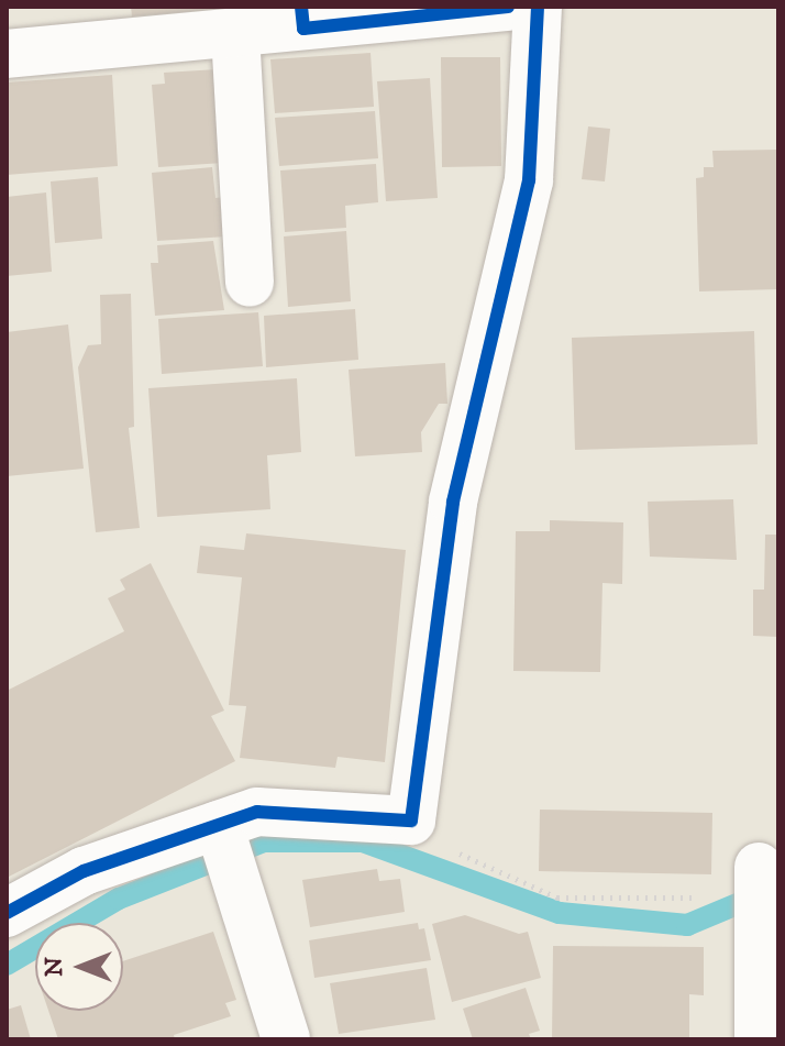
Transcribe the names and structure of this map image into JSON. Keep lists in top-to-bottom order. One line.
{"north":"left"}
